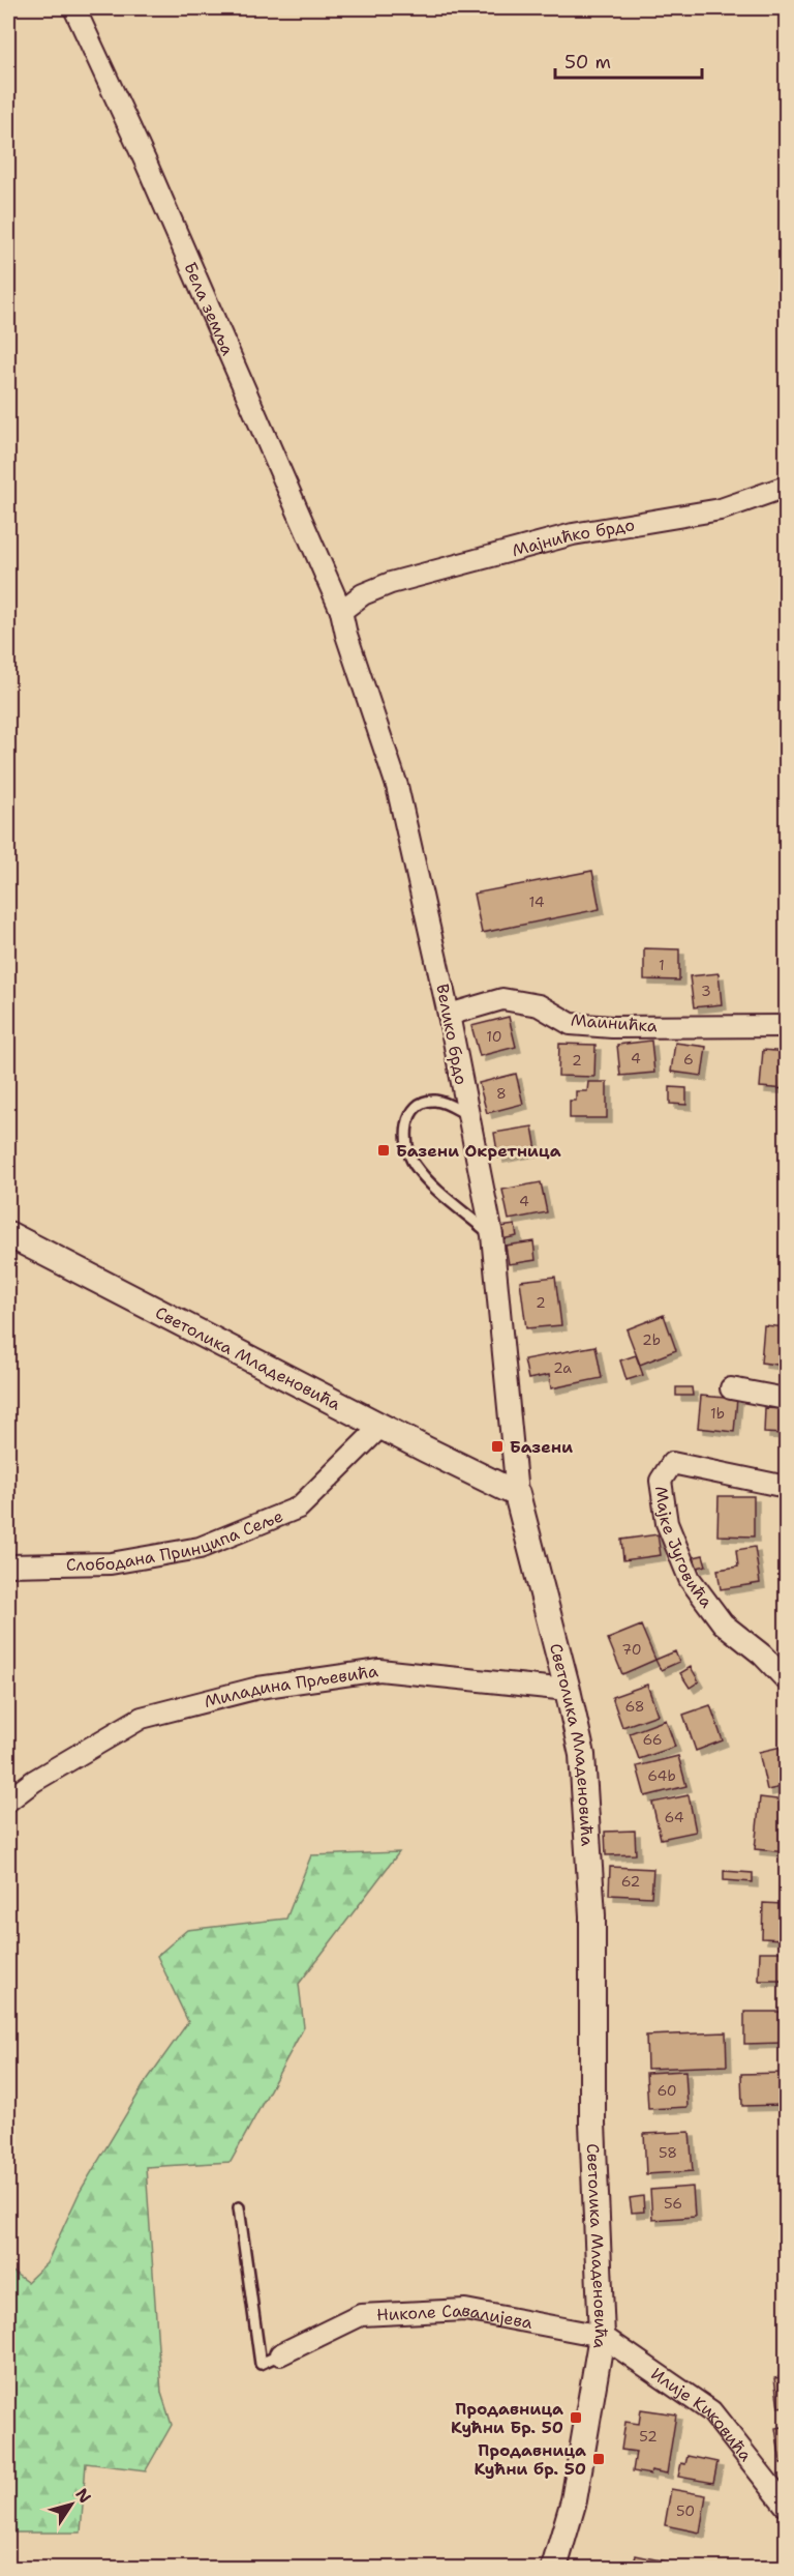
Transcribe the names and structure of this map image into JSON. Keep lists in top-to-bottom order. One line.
{"streets":{"street":["Бела земља","Мајнићко брдо","Маинићка","Велико брдо","Светолика Младеновића","Слободана Принципа Сеље","Мајке Југовића","Миладина Прљевића","Николе Савалијева","Илије Киковића"]},"crossings":[["Бела земља","Мајнићко брдо"],["Бела земља","Велико брдо"],["Мајнићко брдо","Велико брдо"],["Маинићка","Велико брдо"],["Велико брдо","Светолика Младеновића"],["Светолика Младеновића","Слободана Принципа Сеље"],["Светолика Младеновића","Миладина Прљевића"],["Светолика Младеновића","Николе Савалијева"],["Светолика Младеновића","Илије Киковића"],["Николе Савалијева","Илије Киковића"]],"places":{"transit":["Базени Окретница","Базени","Продавница Кућни Бр. 50","Продавница Кућни бр. 50"]},"house_numbers":["14","1","3","10","4","6","2","8","4","2","2b","2a","1b","70","68","66","64b","64","62","60","58","56","52","50"],"scale_bar":"50 m","north":"top right"}
